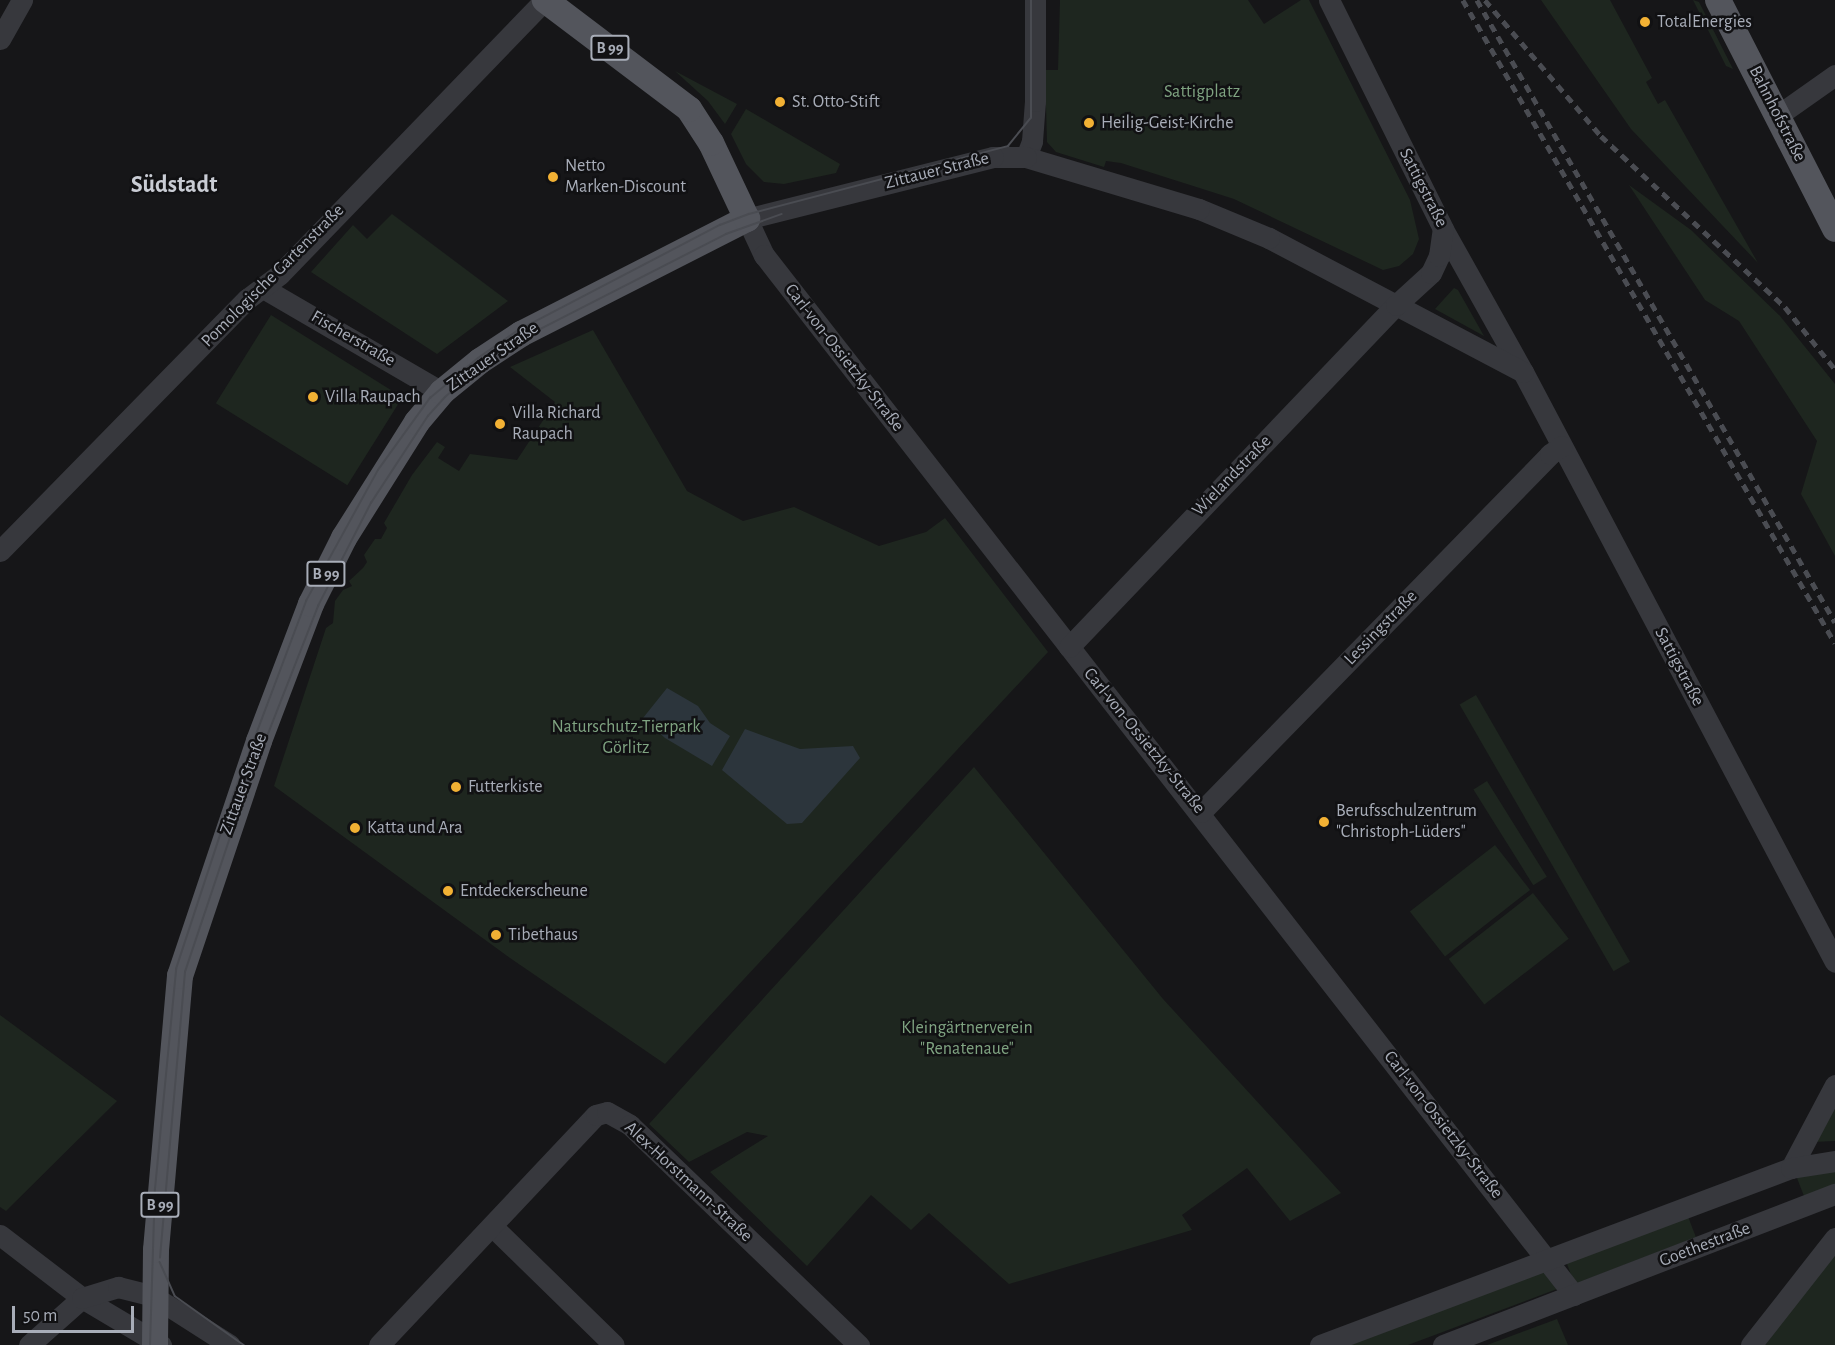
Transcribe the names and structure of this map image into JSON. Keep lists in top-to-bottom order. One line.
{"streets":{"main road":["B 99","Bahnhofstraße","Zittauer Straße"],"street":["Sattigstraße","Pomologische Gartenstraße","Fischerstraße","Carl-von-Ossietzky-Straße","Wielandstraße","Lessingstraße","Alex-Horstmann-Straße","Goethestraße"]},"crossings":[["B 99","Zittauer Straße"],["B 99","Pomologische Gartenstraße"],["B 99","Carl-von-Ossietzky-Straße"],["Zittauer Straße","Fischerstraße"],["Zittauer Straße","Carl-von-Ossietzky-Straße"],["Zittauer Straße","Wielandstraße"],["Sattigstraße","Lessingstraße"],["Pomologische Gartenstraße","Fischerstraße"],["Carl-von-Ossietzky-Straße","Wielandstraße"],["Carl-von-Ossietzky-Straße","Lessingstraße"]],"districts":["Südstadt"],"parks":["Sattigplatz","Naturschutz-Tierpark Görlitz","Kleingärtnerverein \"Renatenaue\""],"places":["TotalEnergies","St. Otto-Stift","Heilig-Geist-Kirche","Netto Marken-Discount","Villa Raupach","Villa Richard Raupach","Futterkiste","Berufsschulzentrum \"Christoph-Lüders\"","Katta und Ara","Entdeckerscheune","Tibethaus"],"scale_bar":"50 m"}
